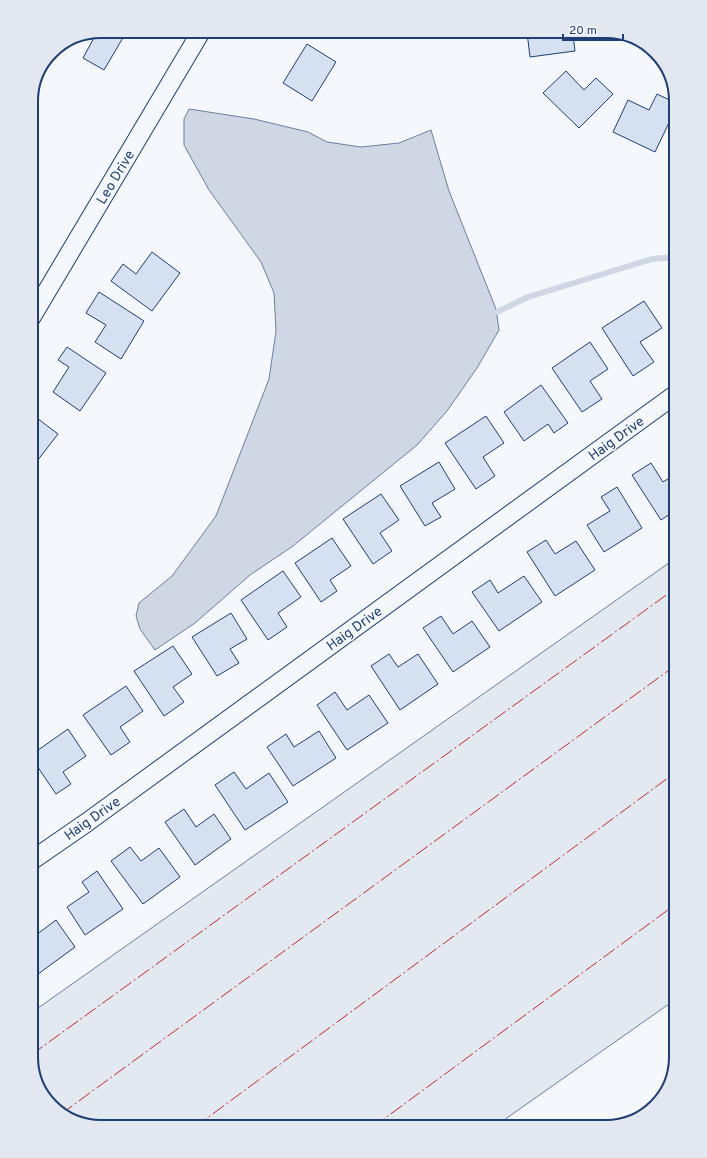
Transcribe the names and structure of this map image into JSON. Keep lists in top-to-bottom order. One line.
{"streets":{"street":["Leo Drive","Haig Drive"]},"scale_bar":"20 m"}
